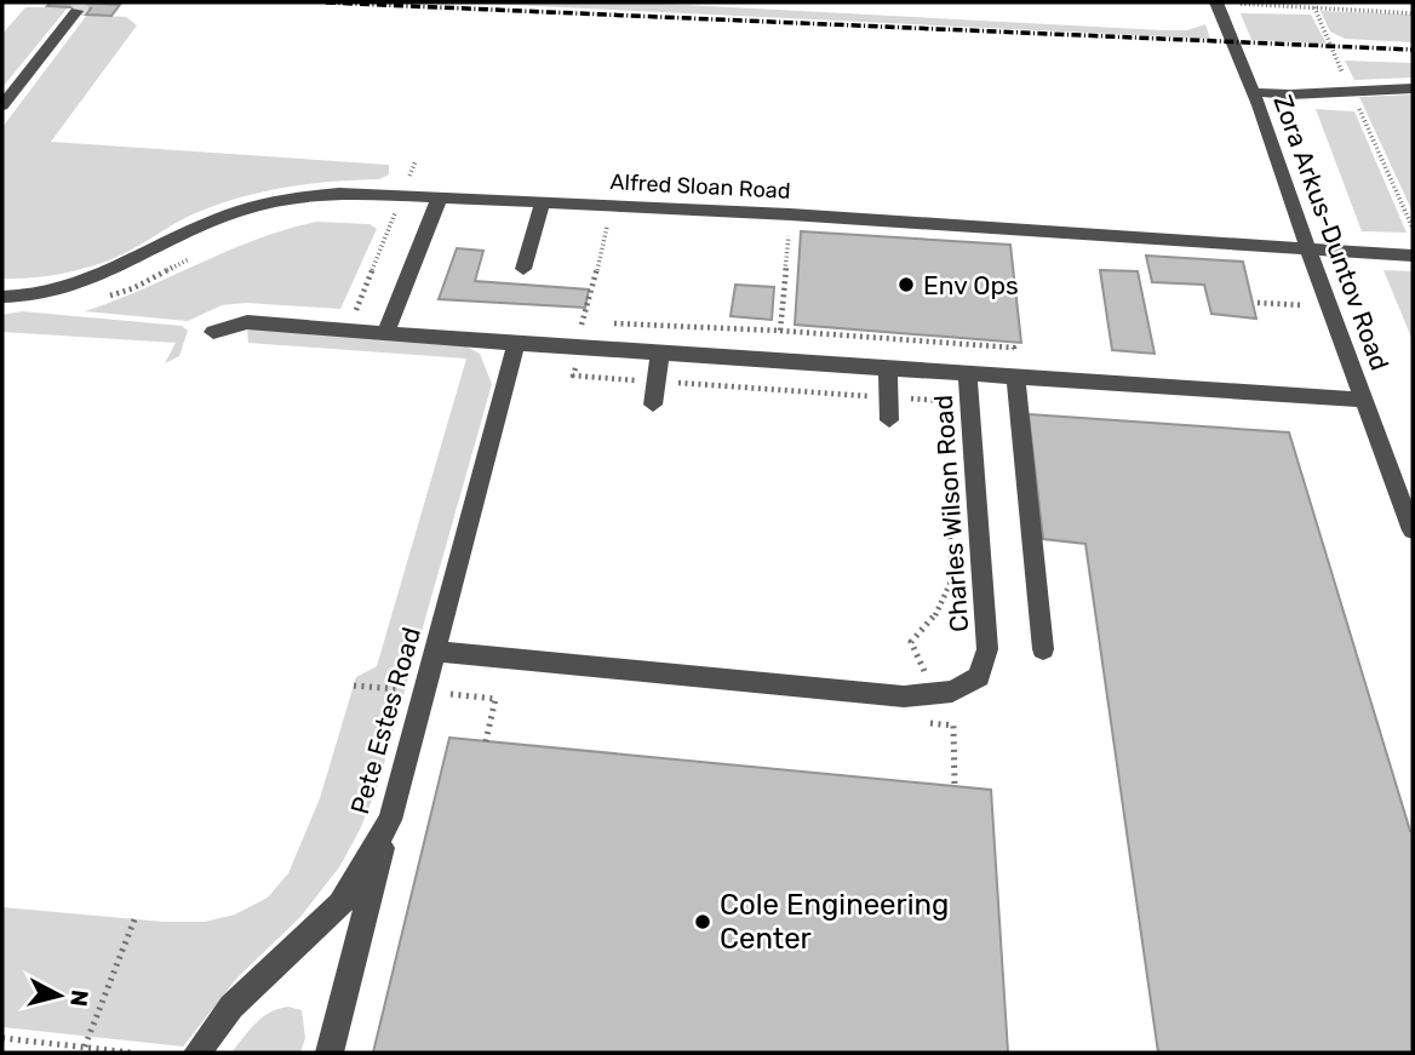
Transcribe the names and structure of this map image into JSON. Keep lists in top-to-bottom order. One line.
{"streets":{"lane":["Alfred Sloan Road","Zora Arkus-Duntov Road","Charles Wilson Road","Pete Estes Road"]},"crossings":[["Alfred Sloan Road","Zora Arkus-Duntov Road"],["Charles Wilson Road","Pete Estes Road"]],"places":["Env Ops","Cole Engineering Center"],"north":"right"}
